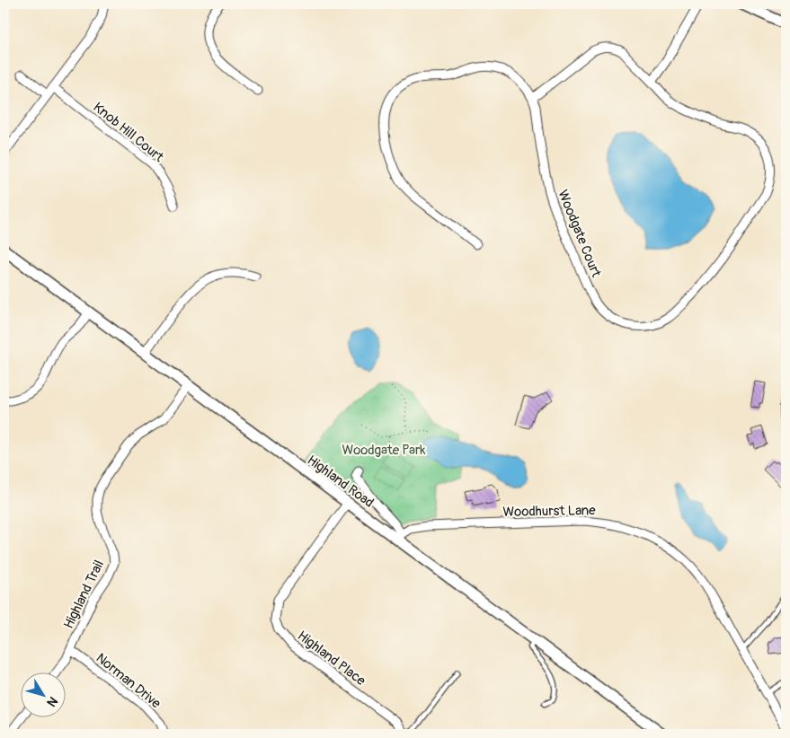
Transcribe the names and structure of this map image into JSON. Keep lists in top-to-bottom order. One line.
{"streets":{"street":["Knob Hill Court","Woodgate Court","Highland Road","Woodhurst Lane","Highland Trail","Highland Place","Norman Drive"]},"crossings":[["Highland Road","Woodhurst Lane"],["Highland Road","Highland Trail"],["Highland Road","Highland Place"],["Highland Trail","Norman Drive"]],"parks":["Woodgate Park"],"north":"bottom right"}
